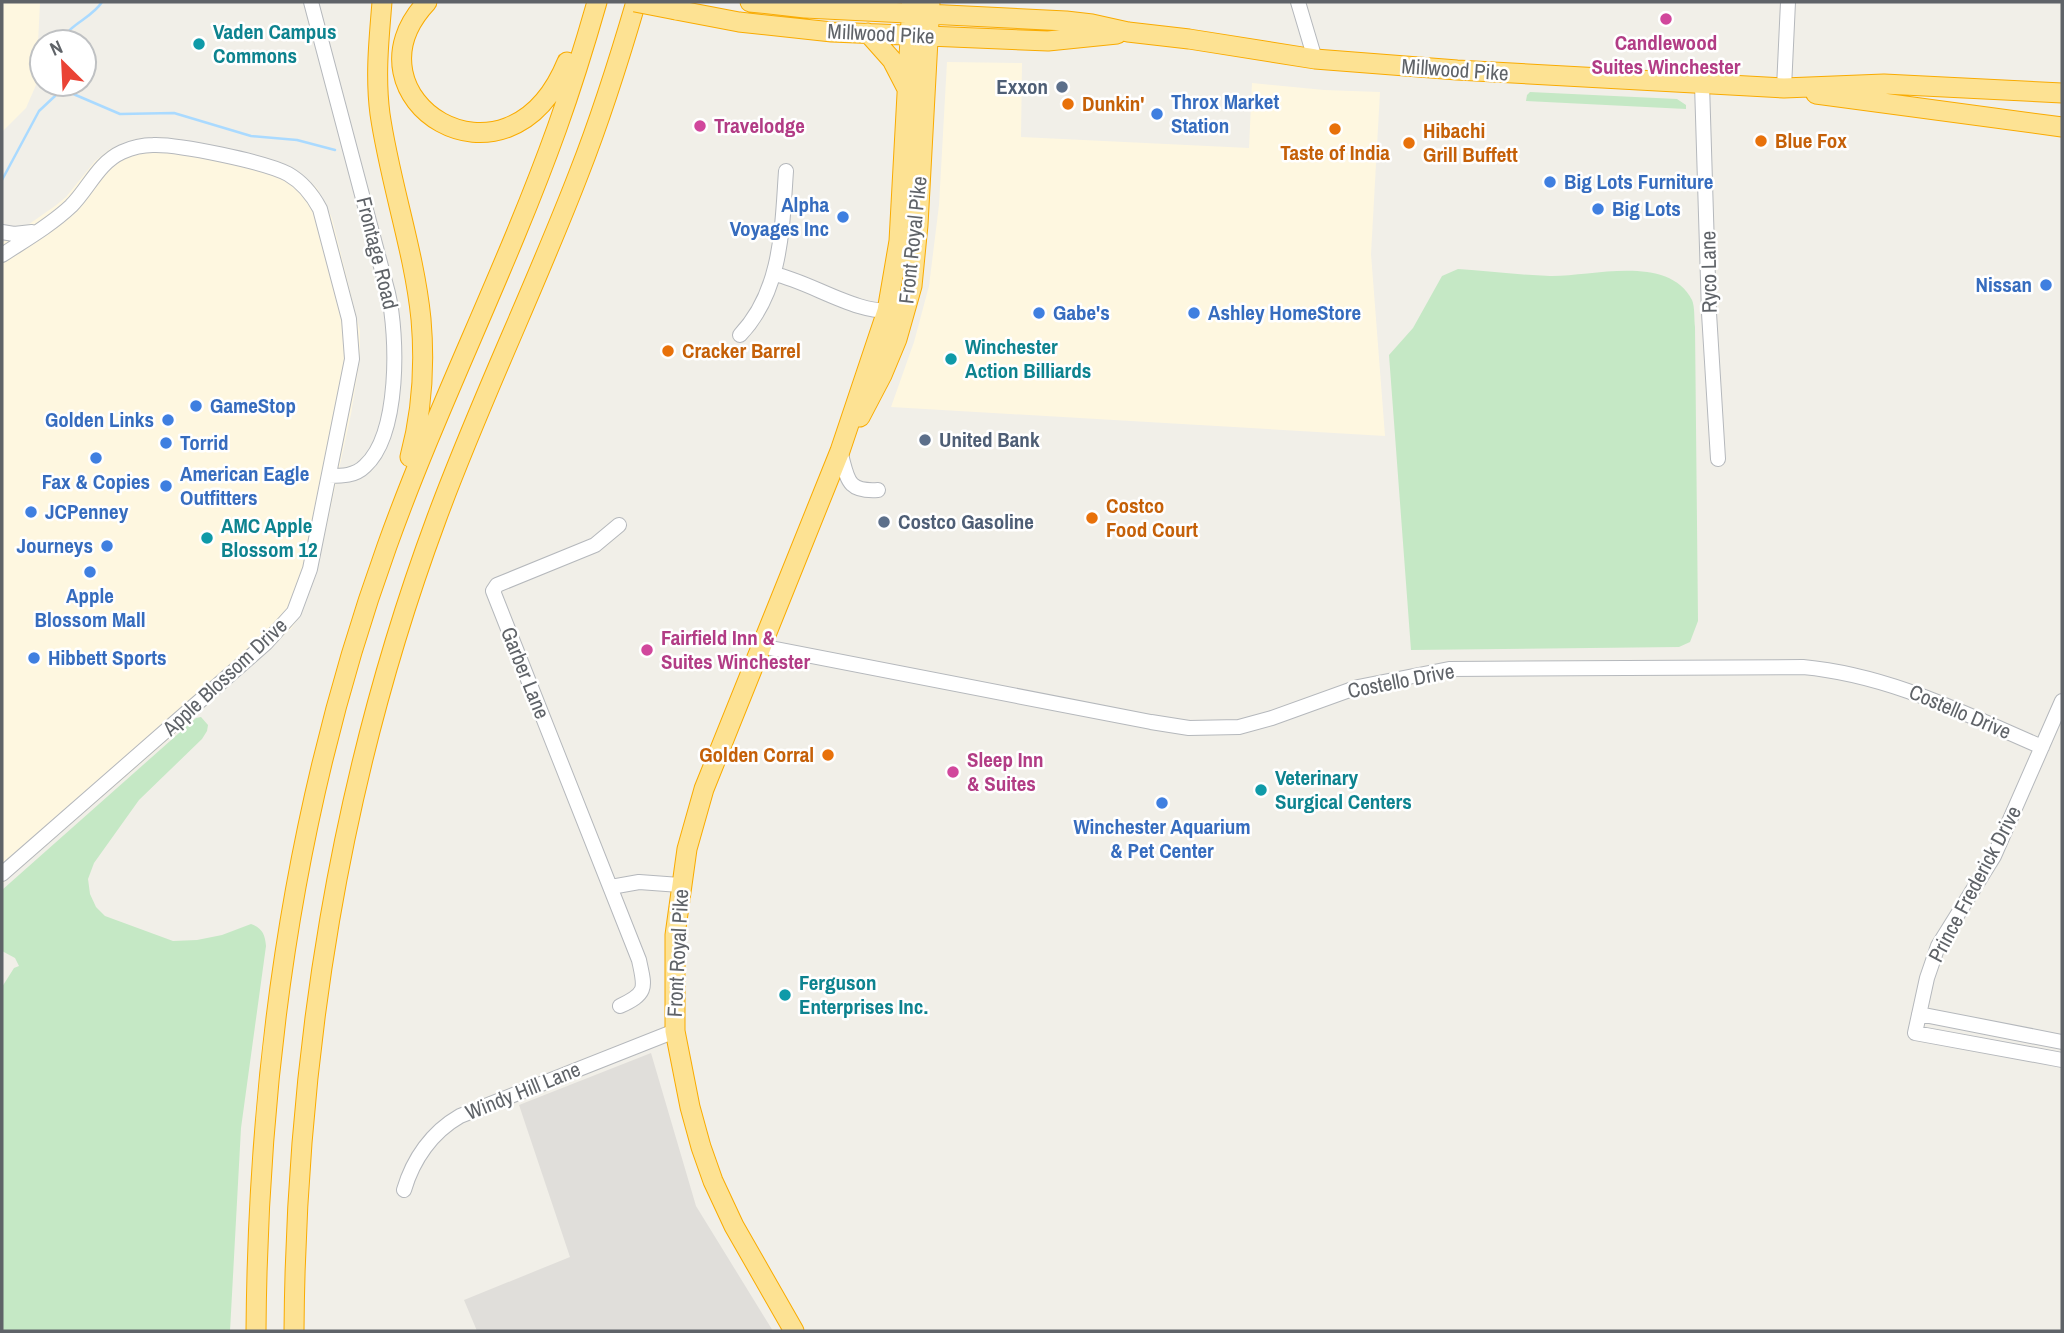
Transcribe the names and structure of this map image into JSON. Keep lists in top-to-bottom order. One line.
{"streets":{"highway":["Millwood Pike","Front Royal Pike"],"street":["Frontage Road","Ryco Lane","Garber Lane","Apple Blossom Drive","Costello Drive","Prince Frederick Drive","Windy Hill Lane"]},"crossings":[["Millwood Pike","Front Royal Pike"],["Millwood Pike","Ryco Lane"],["Front Royal Pike","Costello Drive"],["Front Royal Pike","Windy Hill Lane"],["Frontage Road","Apple Blossom Drive"],["Costello Drive","Prince Frederick Drive"]],"places":["Candlewood Suites Winchester","Vaden Campus Commons","Exxon","Dunkin'","Throx Market Station","Travelodge","Taste of India","Blue Fox","Hibachi Grill Buffett","Big Lots Furniture","Big Lots","Alpha Voyages Inc","Nissan","Gabe's","Ashley HomeStore","Cracker Barrel","Winchester Action Billiards","GameStop","Golden Links","United Bank","Torrid","Fax & Copies","American Eagle Outfitters","JCPenney","Costco Food Court","Costco Gasoline","AMC Apple Blossom 12","Journeys","Apple Blossom Mall","Fairfield Inn & Suites Winchester","Hibbett Sports","Golden Corral","Sleep Inn & Suites","Veterinary Surgical Centers","Winchester Aquarium & Pet Center","Ferguson Enterprises Inc."],"north":"top left"}
